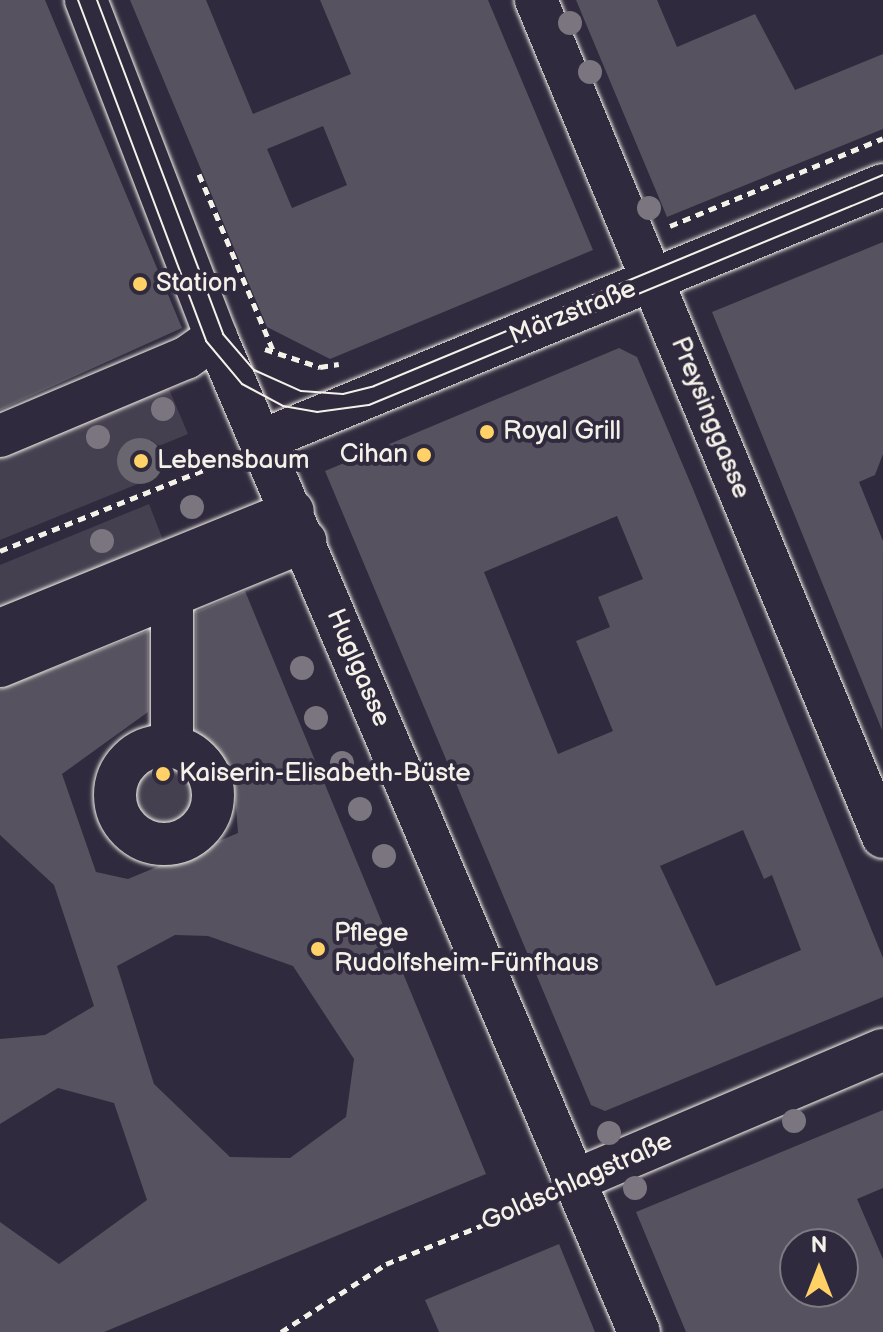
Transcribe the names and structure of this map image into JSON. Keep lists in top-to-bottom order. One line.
{"streets":{"street":["Märzstraße","Preysinggasse","Huglgasse","Goldschlagstraße"]},"crossings":[["Märzstraße","Preysinggasse"],["Märzstraße","Huglgasse"],["Huglgasse","Goldschlagstraße"]],"places":["Station","Royal Grill","Cihan","Lebensbaum","Kaiserin-Elisabeth-Büste","Pflege Rudolfsheim-Fünfhaus"],"north":"top"}
